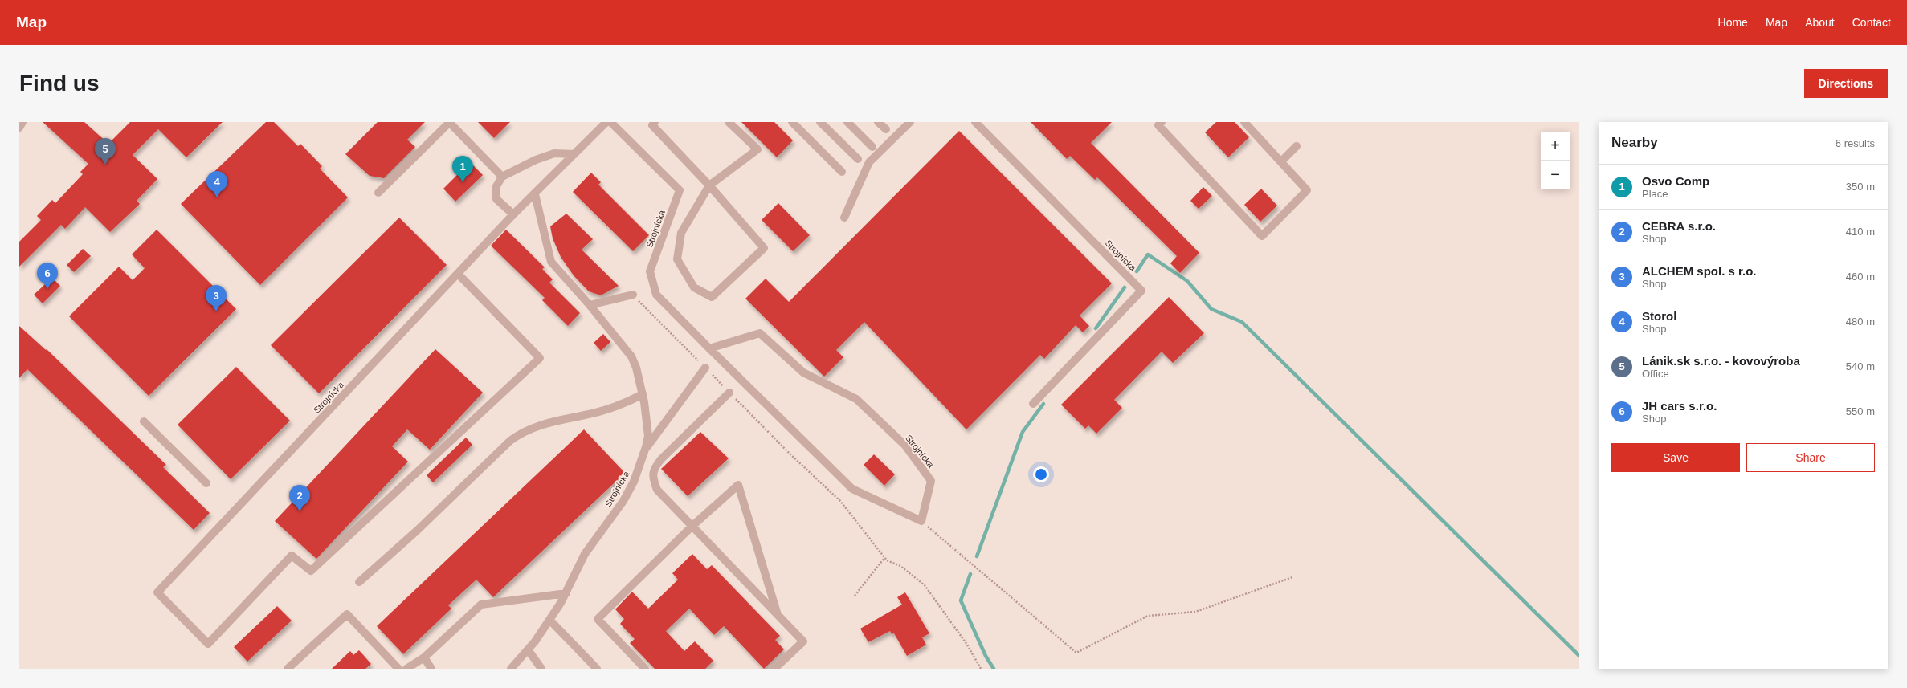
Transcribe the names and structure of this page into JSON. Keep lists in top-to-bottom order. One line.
{"streets":{"street":["Strojnícka"]},"page":{"header":"Map","nav":["Home","Map","About","Contact"],"buttons":["Directions",["Save","Share"]],"title":"Find us","heading":["Nearby","6 results"],"map_buttons":["+","−"],"pins":["5","1","4","6","3","2"],"list":[{"mark":"1","name":"Osvo Comp","note":"Place","value":"350 m"},{"mark":"2","name":"CEBRA s.r.o.","note":"Shop","value":"410 m"},{"mark":"3","name":"ALCHEM spol. s r.o.","note":"Shop","value":"460 m"},{"mark":"4","name":"Storol","note":"Shop","value":"480 m"},{"mark":"5","name":"Lánik.sk s.r.o. - kovovýroba","note":"Office","value":"540 m"},{"mark":"6","name":"JH cars s.r.o.","note":"Shop","value":"550 m"}]}}
